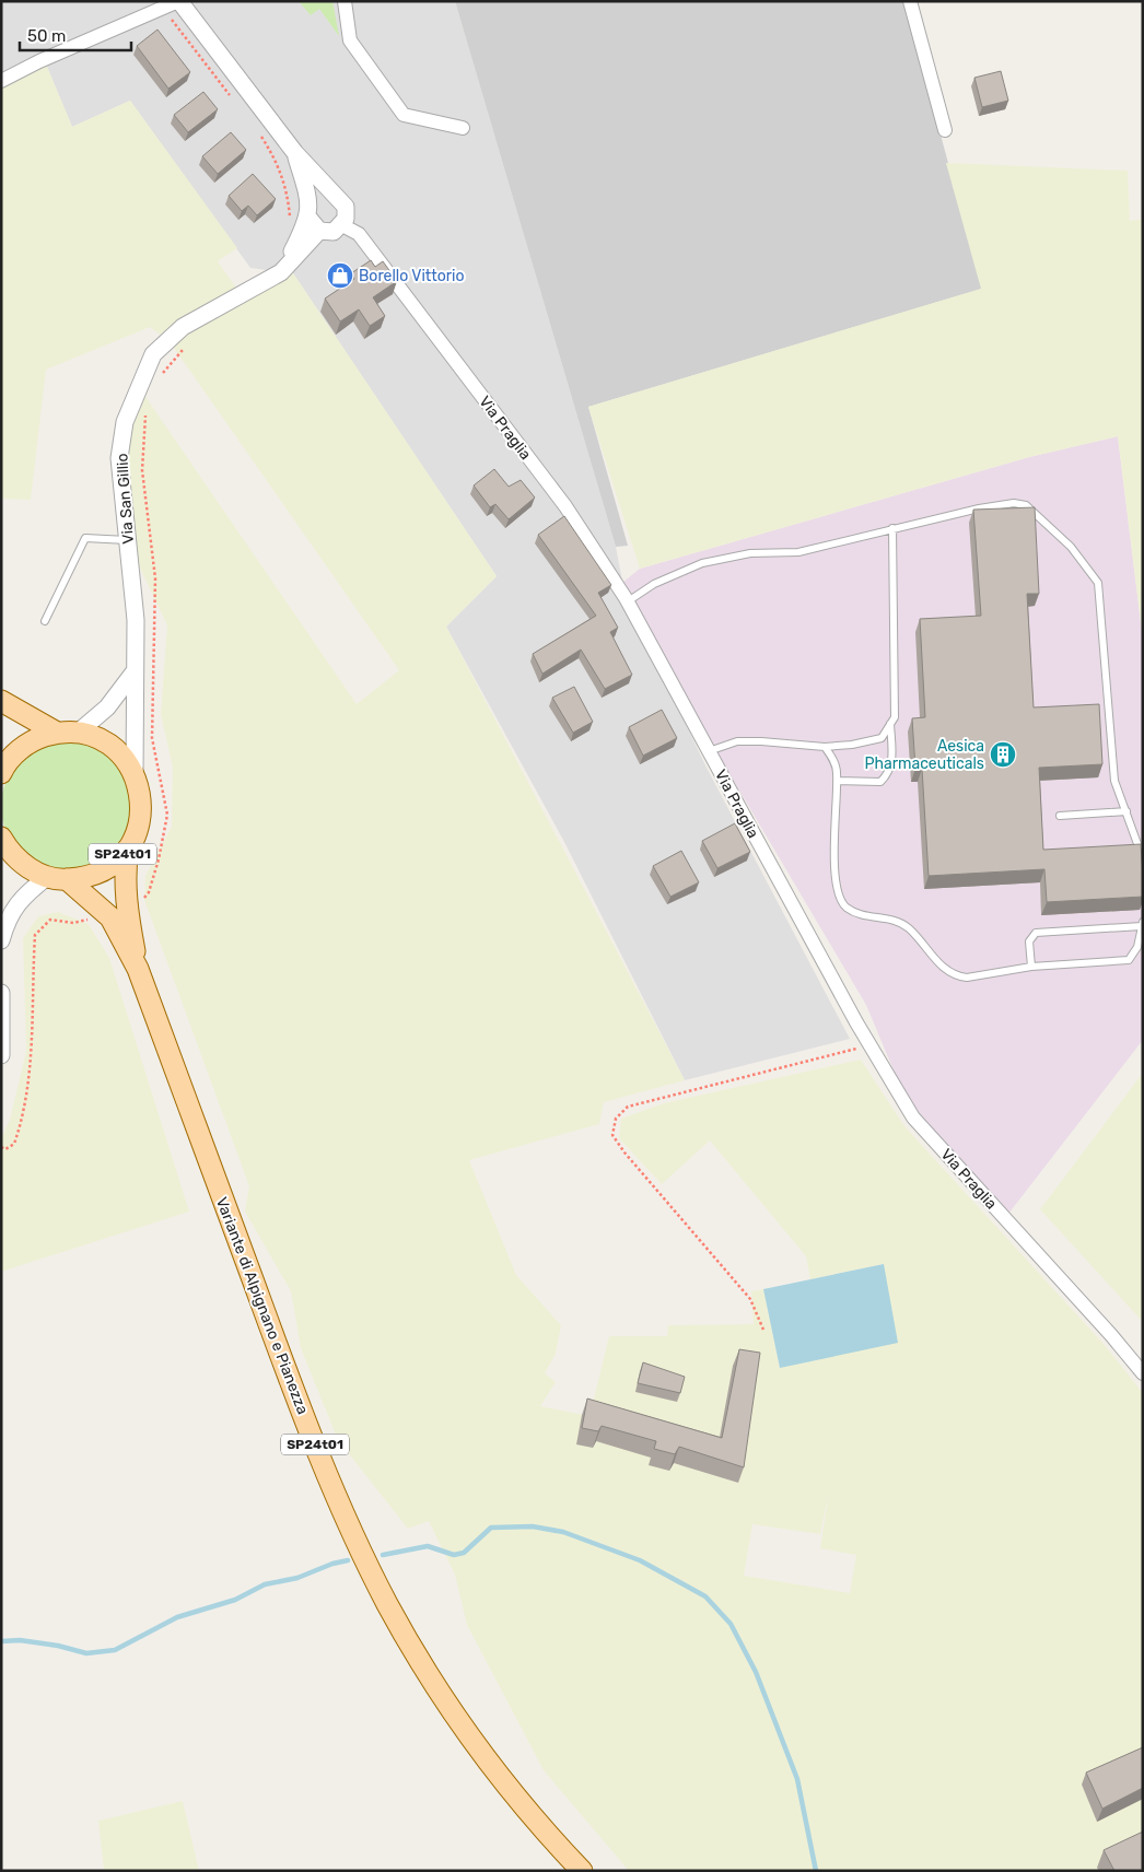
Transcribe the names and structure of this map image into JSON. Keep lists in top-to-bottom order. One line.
{"streets":{"main road":["SP24t01","Variante di Alpignano e Pianezza"],"street":["Via Praglia","Via San Gillio"]},"crossings":[["Via Praglia","Via San Gillio"],["Via San Gillio","Variante di Alpignano e Pianezza"]],"places":{"shop":["Borello Vittorio"],"building":["Aesica Pharmaceuticals"]},"scale_bar":"50 m"}
